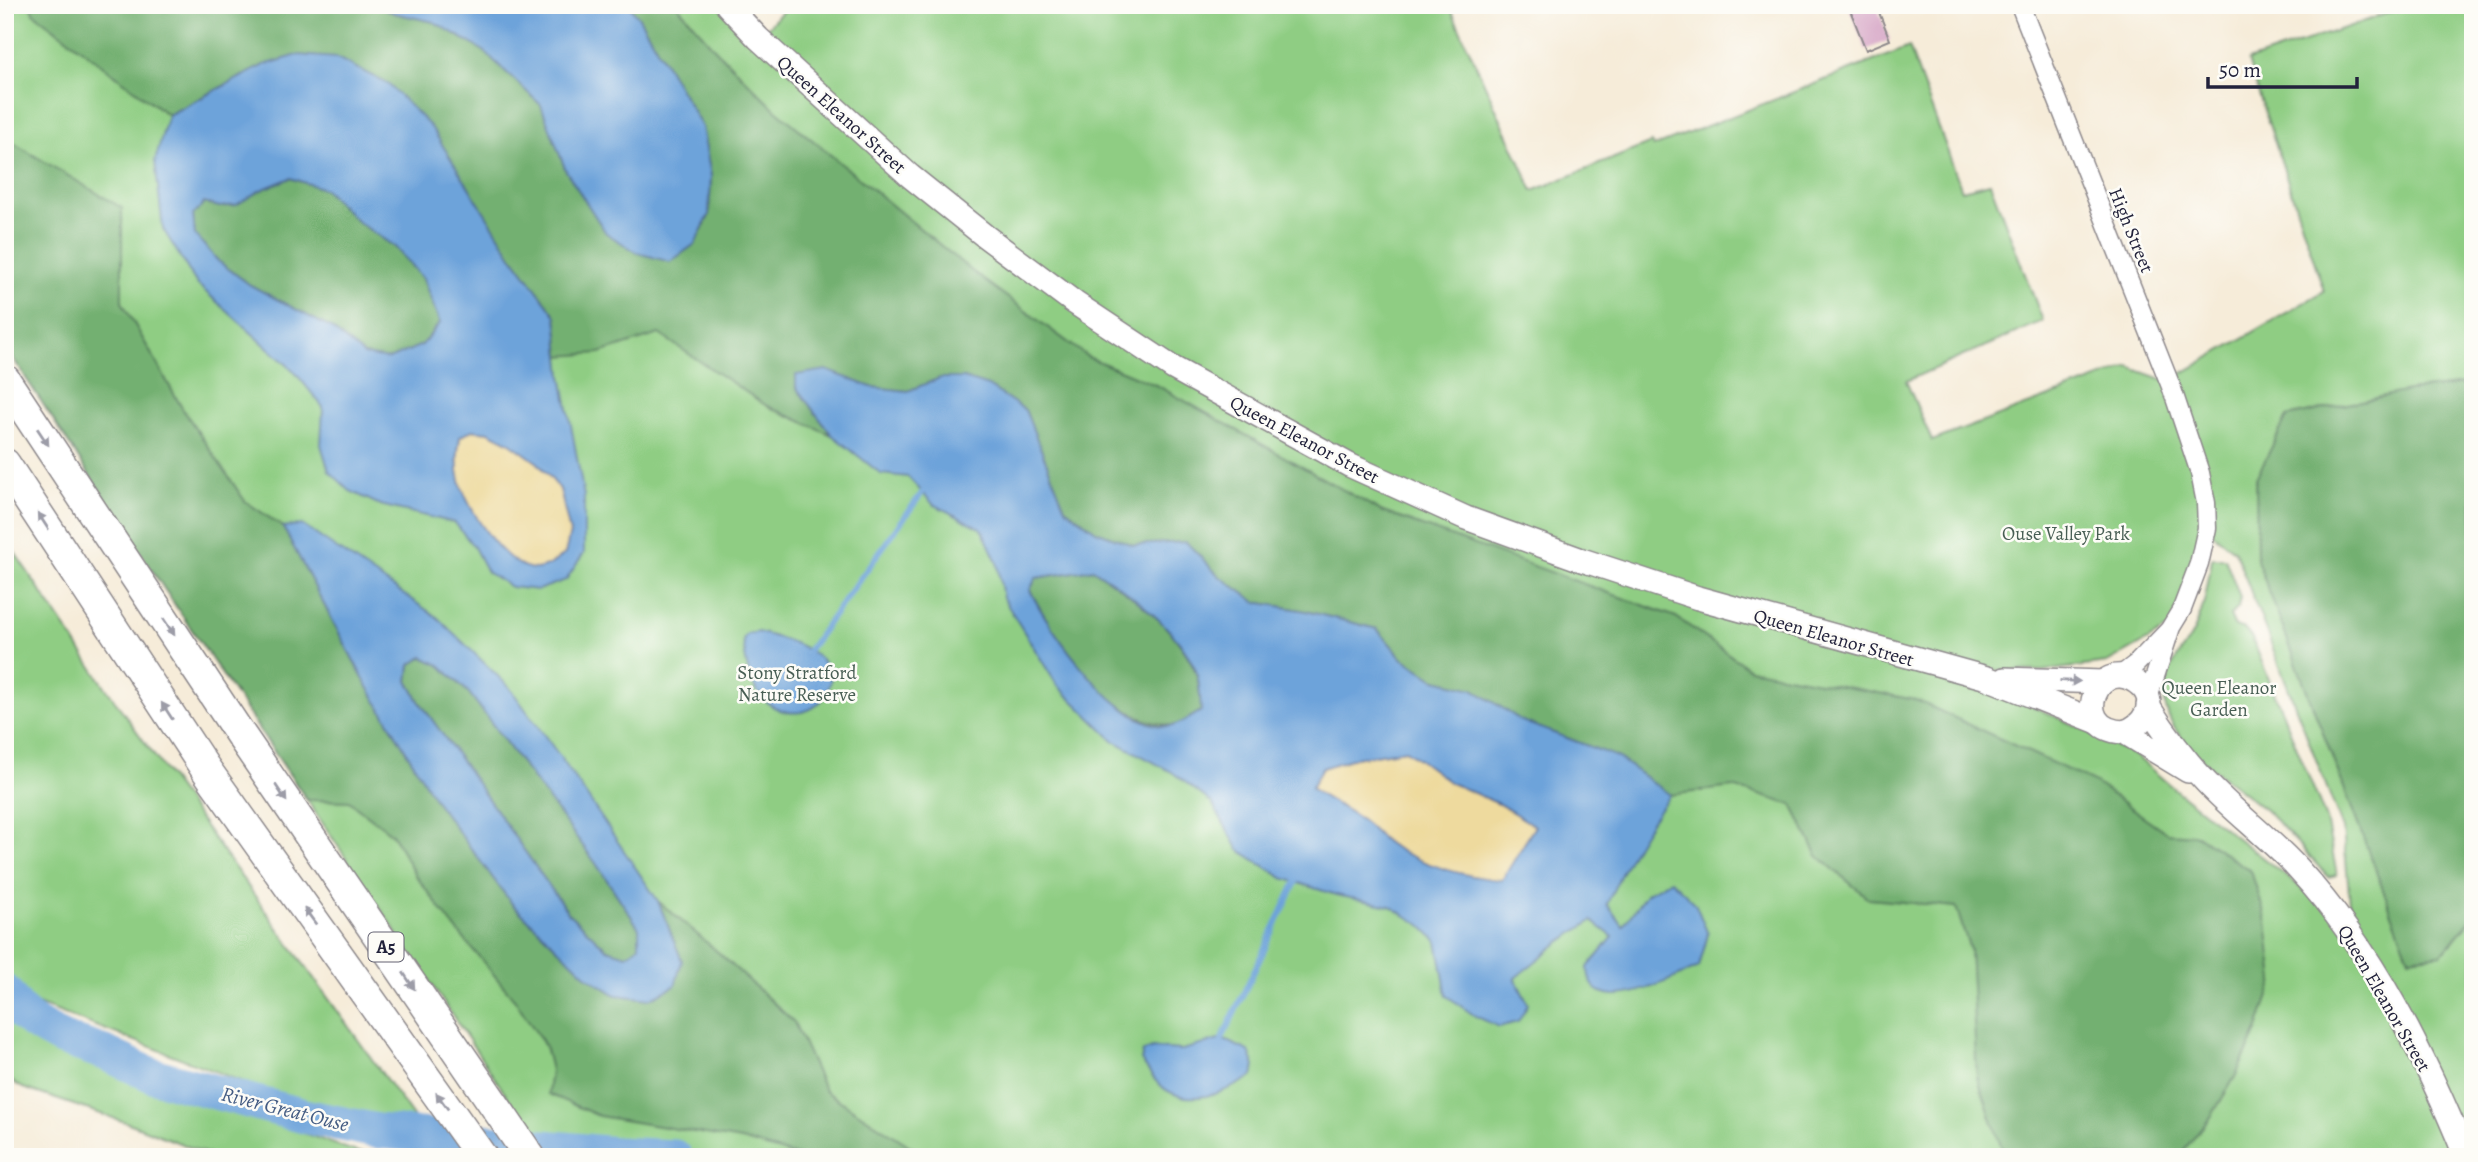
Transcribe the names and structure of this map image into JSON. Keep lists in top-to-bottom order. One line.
{"streets":{"highway":["A5"],"street":["Queen Eleanor Street","High Street"]},"water":["River Great Ouse"],"parks":["Ouse Valley Park","Stony Stratford Nature Reserve","Queen Eleanor Garden"],"scale_bar":"50 m"}
